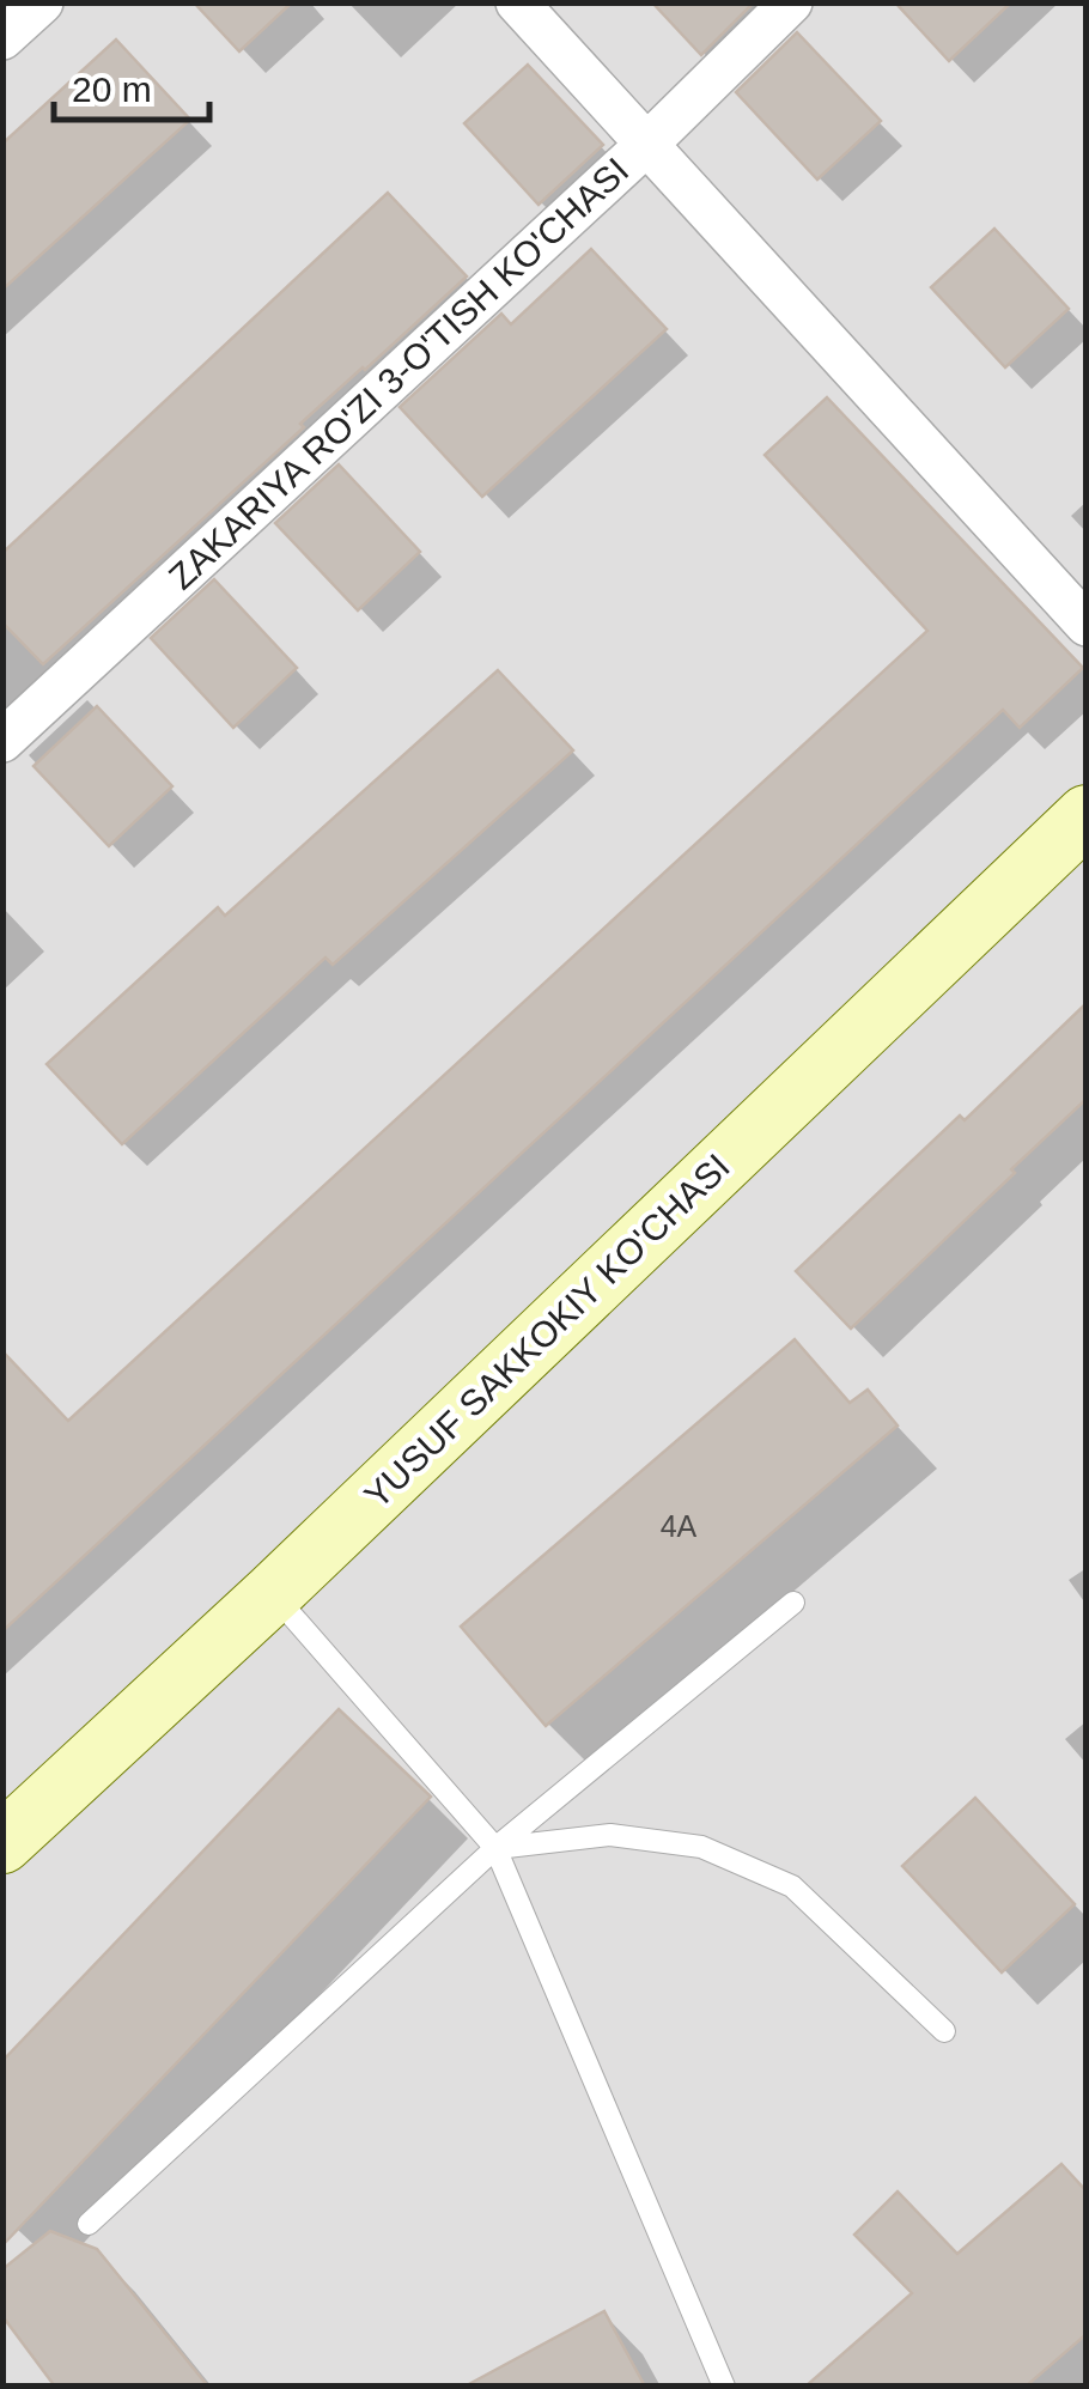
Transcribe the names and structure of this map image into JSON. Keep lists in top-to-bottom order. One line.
{"streets":{"main road":["YUSUF SAKKOKIY KO'CHASI"],"street":["ZAKARIYA RO'ZI 3-O'TISH KO'CHASI"]},"house_numbers":["4A"],"scale_bar":"20 m"}
